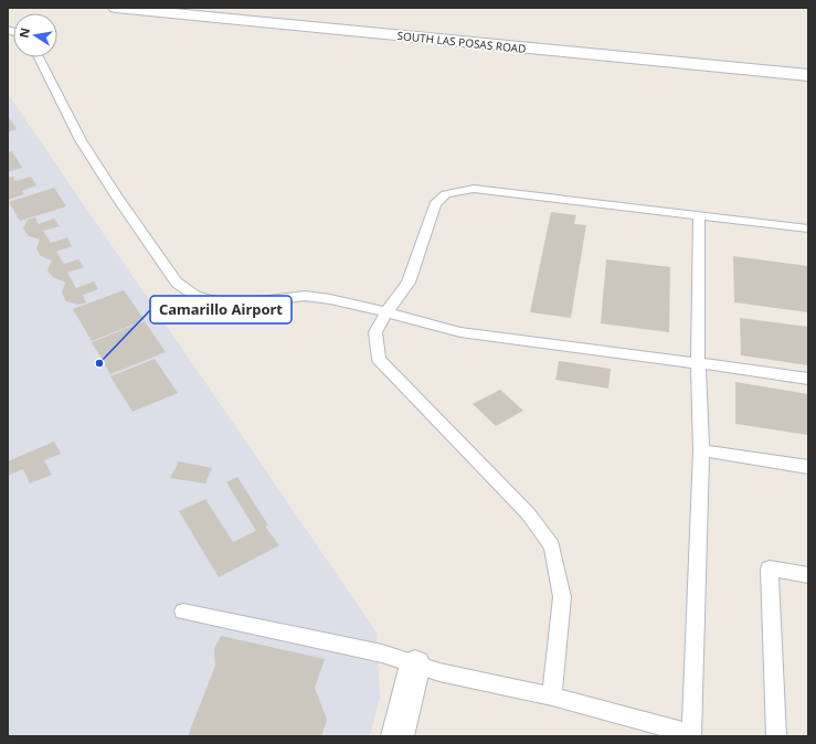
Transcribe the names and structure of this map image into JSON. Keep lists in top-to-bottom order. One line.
{"streets":{"main road":["SOUTH LAS POSAS ROAD"]},"places":["Camarillo Airport"],"north":"left"}
